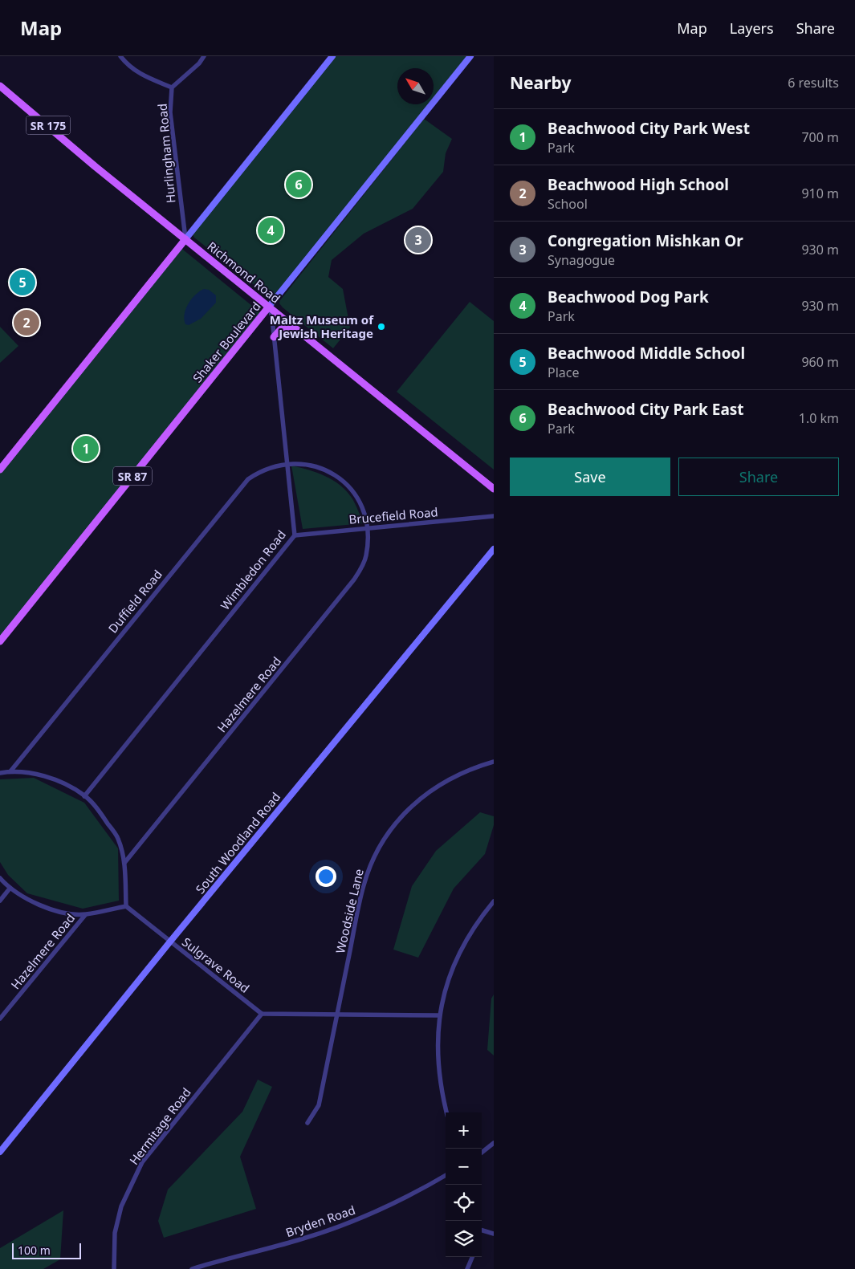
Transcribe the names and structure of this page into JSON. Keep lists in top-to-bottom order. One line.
{"streets":{"main road":["SR 175","Richmond Road","Shaker Boulevard","SR 87"],"street":["Hurlingham Road","Brucefield Road","Wimbledon Road","Duffield Road","Hazelmere Road","South Woodland Road","Woodside Lane","Sulgrave Road","Hermitage Road","Bryden Road"]},"crossings":[["Hurlingham Road","Richmond Road"],["Richmond Road","Shaker Boulevard"],["Richmond Road","Wimbledon Road"],["Shaker Boulevard","Wimbledon Road"],["Brucefield Road","Wimbledon Road"],["Brucefield Road","Duffield Road"],["Brucefield Road","Hazelmere Road"],["Wimbledon Road","Duffield Road"],["Duffield Road","Hazelmere Road"],["South Woodland Road","Sulgrave Road"],["Sulgrave Road","Hermitage Road"]],"places":["Maltz Museum of Jewish Heritage"],"scale_bar":"100 m","north":"top left","page":{"header":"Map","nav":["Map","Layers","Share"],"heading":["Nearby","6 results"],"list":[{"mark":"1","name":"Beachwood City Park West","note":"Park","value":"700 m"},{"mark":"2","name":"Beachwood High School","note":"School","value":"910 m"},{"mark":"3","name":"Congregation Mishkan Or","note":"Synagogue","value":"930 m"},{"mark":"4","name":"Beachwood Dog Park","note":"Park","value":"930 m"},{"mark":"5","name":"Beachwood Middle School","note":"Place","value":"960 m"},{"mark":"6","name":"Beachwood City Park East","note":"Park","value":"1.0 km"}],"pins":["6","4","3","5","2","1"],"buttons":["Save","Share"],"map_buttons":["+","−"],"scale":"100 m"}}
